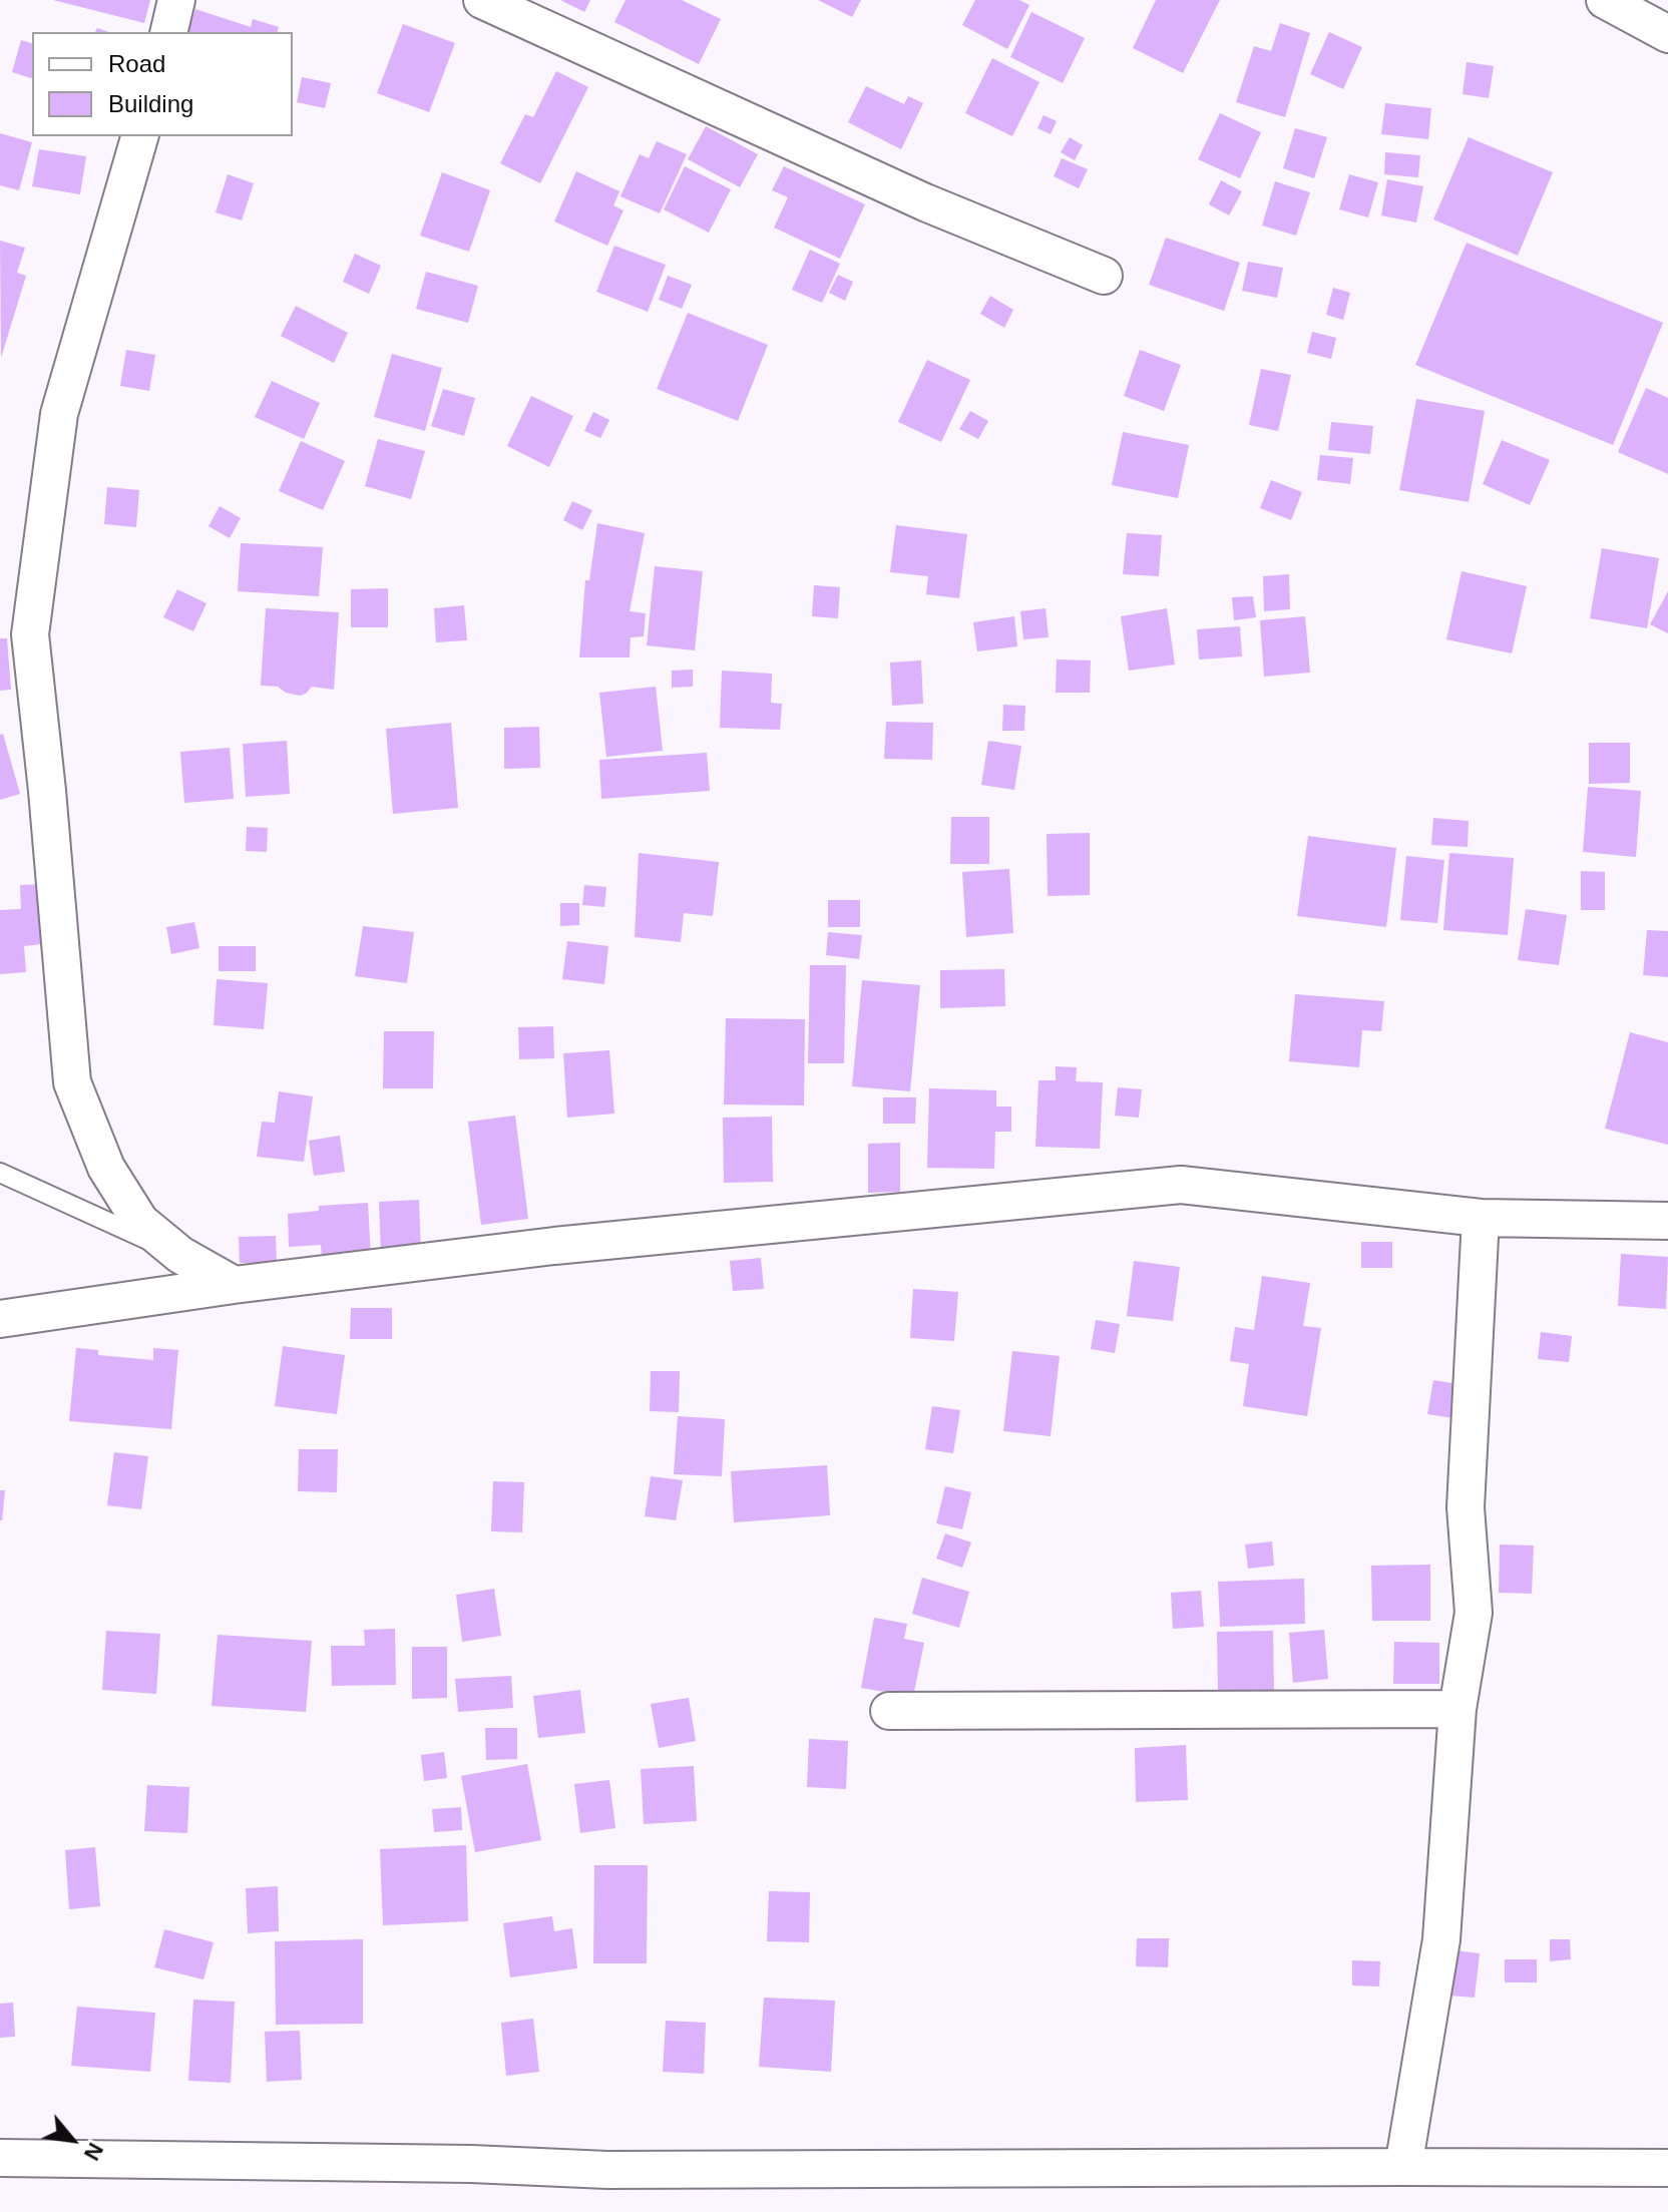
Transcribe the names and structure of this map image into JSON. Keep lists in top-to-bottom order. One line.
{"legend":["Road","Building"],"north":"bottom right"}
